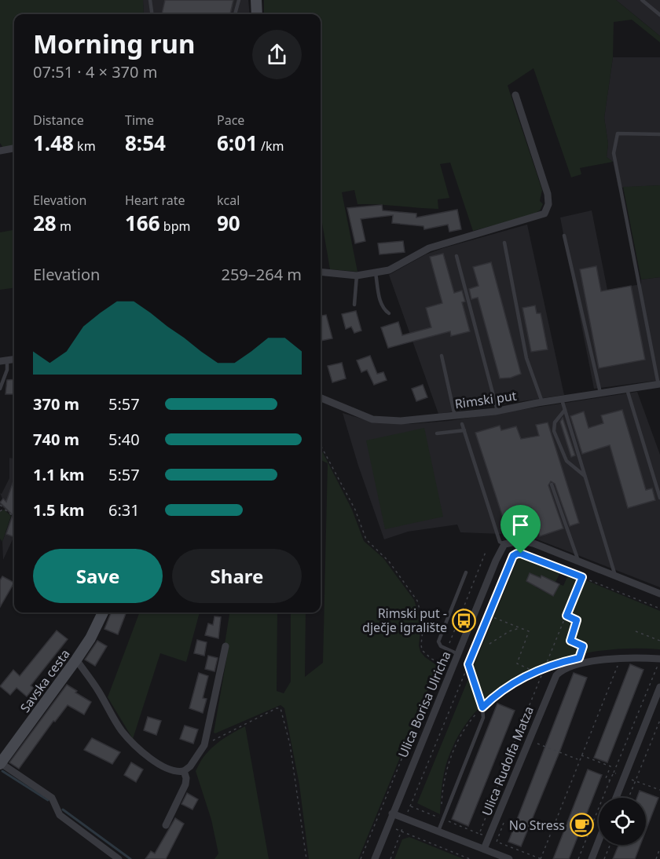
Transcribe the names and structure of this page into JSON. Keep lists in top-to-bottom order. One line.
{"streets":{"street":["Rimski put","Savska cesta","Ulica Borisa Ulricha","Ulica Rudolfa Matza"]},"places":{"bus stop":["Rimski put - dječje igralište"],"cafe":["No Stress"]},"page":{"heading":["Morning run","07:51 · 4 × 370 m"],"stats":[["Distance","1.48 km"],["Time","8:54"],["Pace","6:01 /km"],["Elevation","28 m"],["Heart rate","166 bpm"],["kcal","90"]],"chart":["Elevation","259–264 m"],"list":[{"name":"370 m","note":"5:57"},{"name":"740 m","note":"5:40"},{"name":"1.1 km","note":"5:57"},{"name":"1.5 km","note":"6:31"}],"buttons":["Save","Share"]}}
